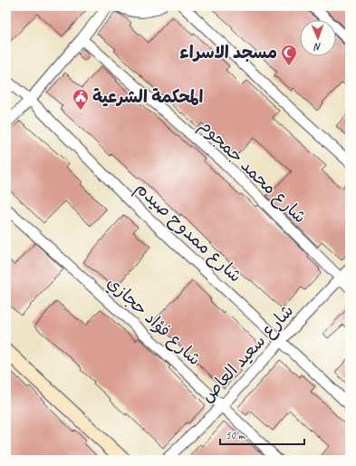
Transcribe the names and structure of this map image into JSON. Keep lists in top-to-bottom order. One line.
{"streets":{"street":["شارع محمد جمجوم","شارع ممدوح صيدم","شارع فؤاد حجازي","شارع سعيد العاص"]},"crossings":[["شارع محمد جمجوم","شارع سعيد العاص"],["شارع ممدوح صيدم","شارع سعيد العاص"],["شارع فؤاد حجازي","شارع سعيد العاص"]],"places":{"mosque":["مسجد الاسراء"],"public building":["المحكمة الشرعية"]},"scale_bar":"50 m","north":"bottom"}
